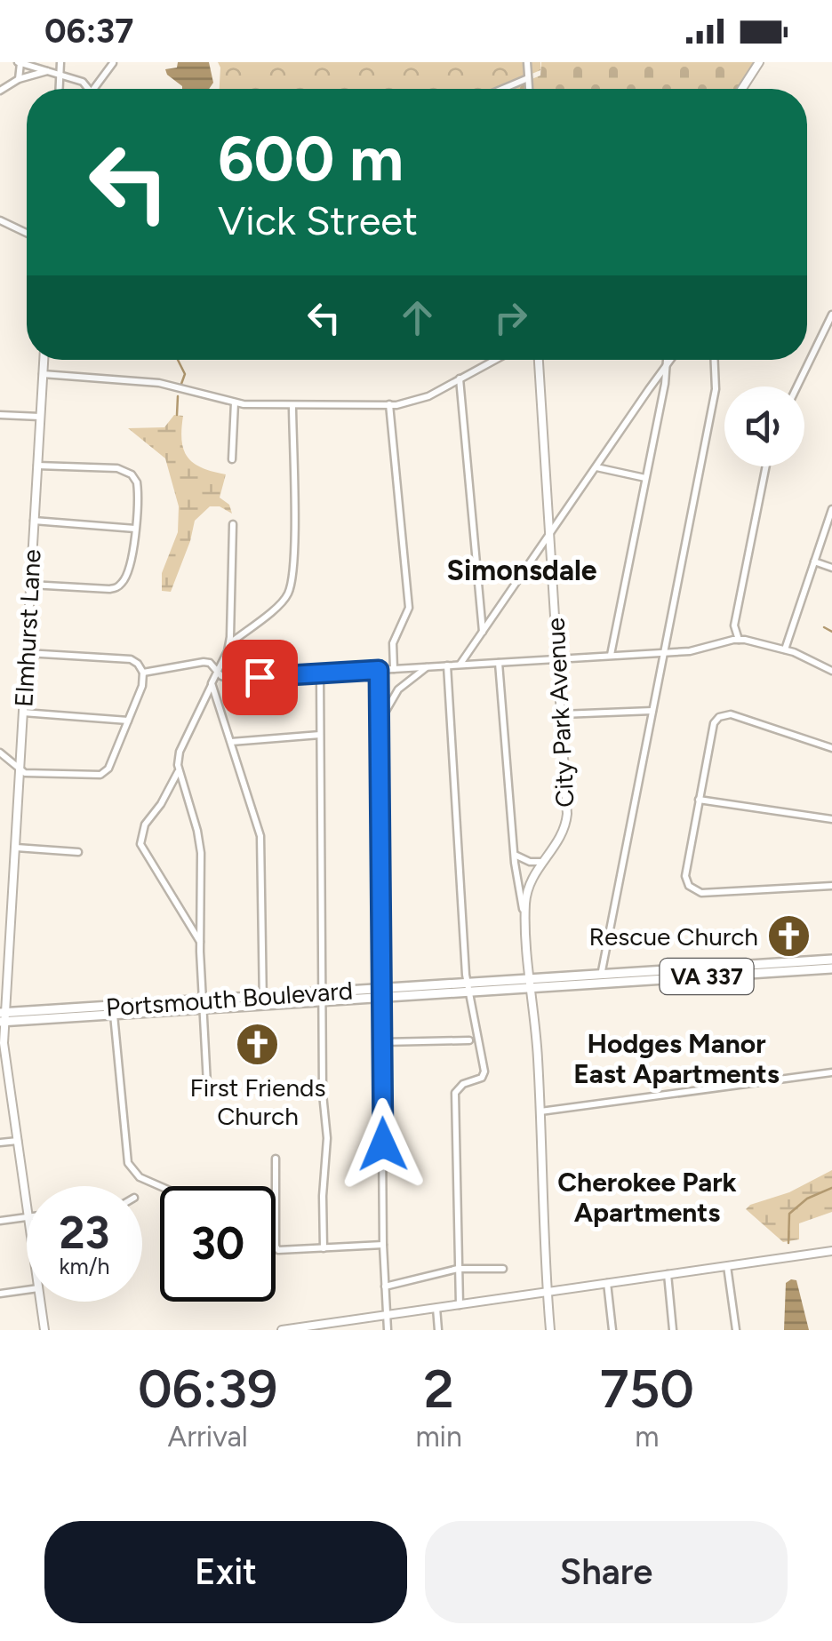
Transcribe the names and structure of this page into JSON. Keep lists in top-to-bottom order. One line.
{"streets":{"main road":["VA 337","Portsmouth Boulevard"],"street":["Elmhurst Lane","City Park Avenue"]},"crossings":[["Elmhurst Lane","Portsmouth Boulevard"],["City Park Avenue","Portsmouth Boulevard"]],"districts":["Simonsdale","Hodges Manor East Apartments","Cherokee Park Apartments"],"places":{"church":["Rescue Church","First Friends Church"]},"page":{"status":"06:37","turn":["600 m","Vick Street"],"speed":"23 km/h","limit":"30","eta":["06:39","Arrival","2","min","750","m"],"buttons":["Exit","Share"]}}
